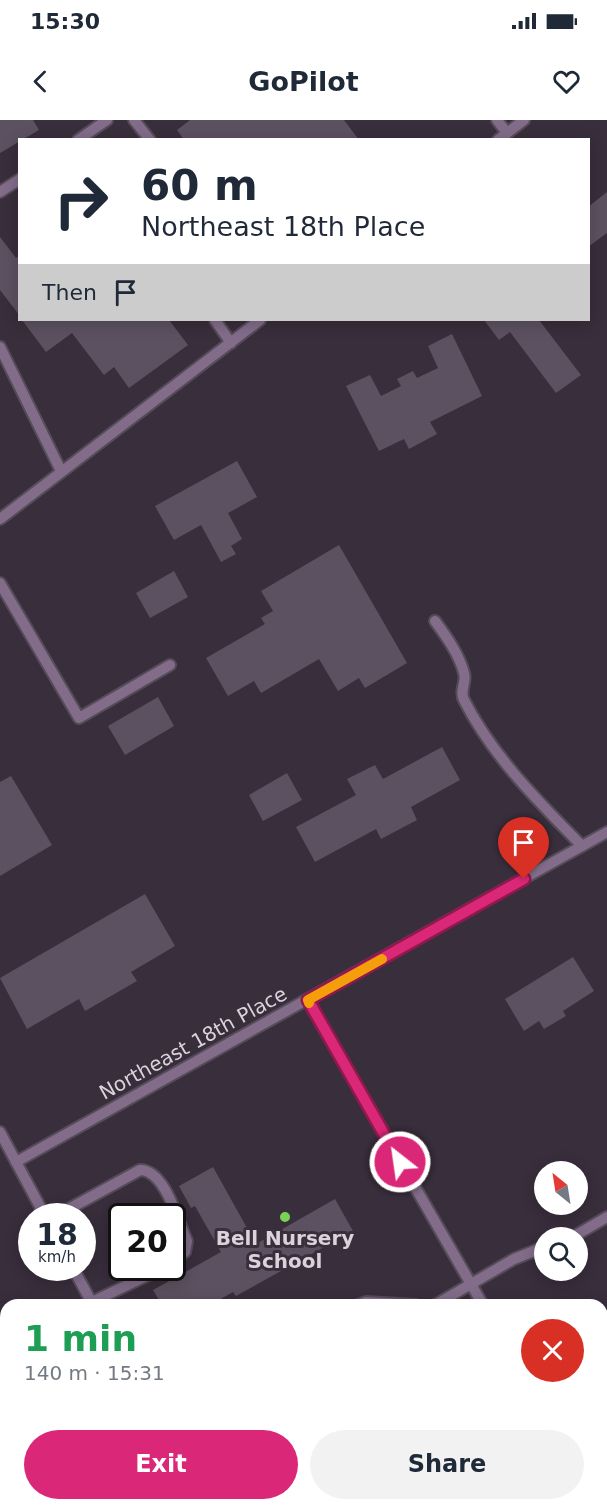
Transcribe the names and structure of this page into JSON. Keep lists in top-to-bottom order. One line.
{"streets":{"lane":["Northeast 18th Place"]},"places":["Bell Nursery School"],"north":"top left","page":{"status":"15:30","header":"GoPilot","turn":["60 m","Northeast 18th Place"],"then":"Then","speed":"18 km/h","limit":"20","heading":["1 min","140 m · 15:31"],"buttons":["Exit","Share"]}}
